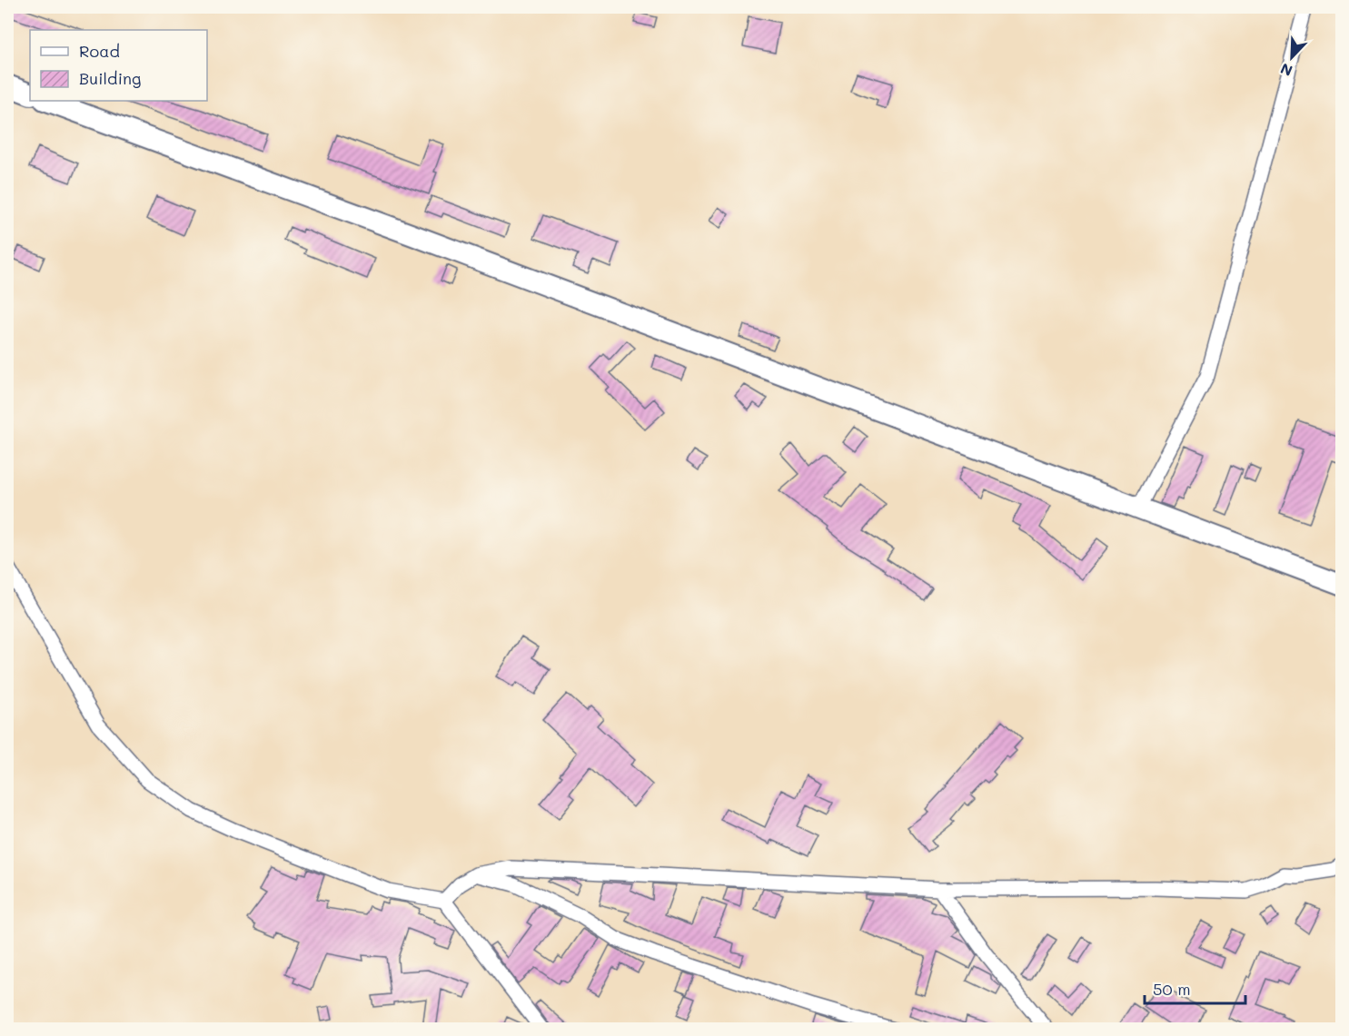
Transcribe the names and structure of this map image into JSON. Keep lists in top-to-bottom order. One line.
{"legend":["Road","Building"],"scale_bar":"50 m","north":"bottom left"}
